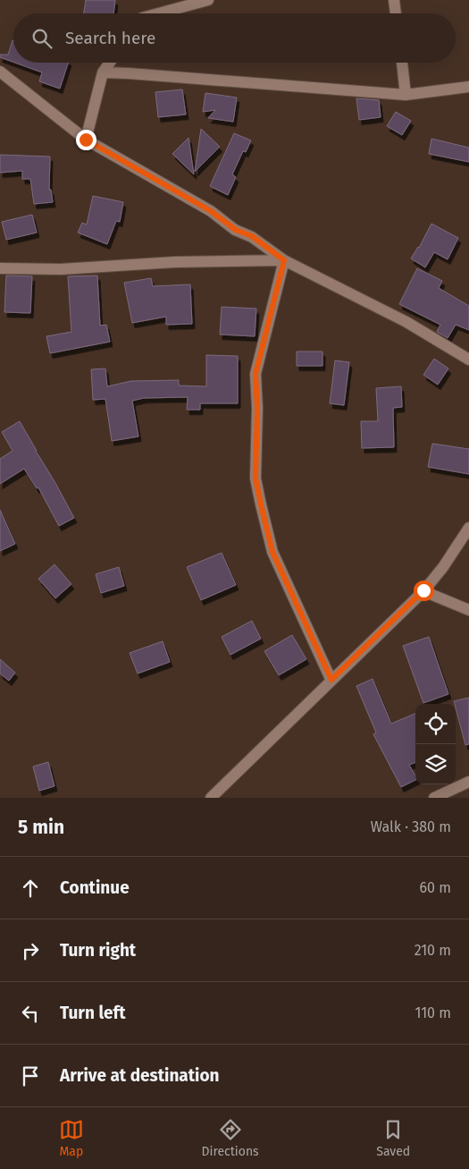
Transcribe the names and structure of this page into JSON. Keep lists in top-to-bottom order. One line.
{"page":{"search":"Search here","heading":["5 min","Walk · 380 m"],"list":[["Continue","60 m"],["Turn right","210 m"],["Turn left","110 m"],"Arrive at destination"],"nav":["Map","Directions","Saved"]}}
